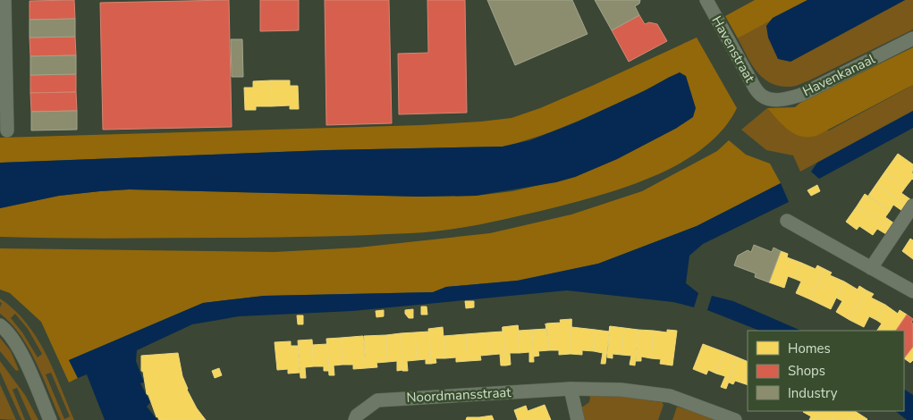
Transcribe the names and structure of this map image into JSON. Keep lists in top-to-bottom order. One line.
{"streets":{"street":["Havenstraat","Havenkanaal","Noordmansstraat"]},"crossings":[["Havenstraat","Havenkanaal"]],"legend":["Homes","Shops","Industry"]}
